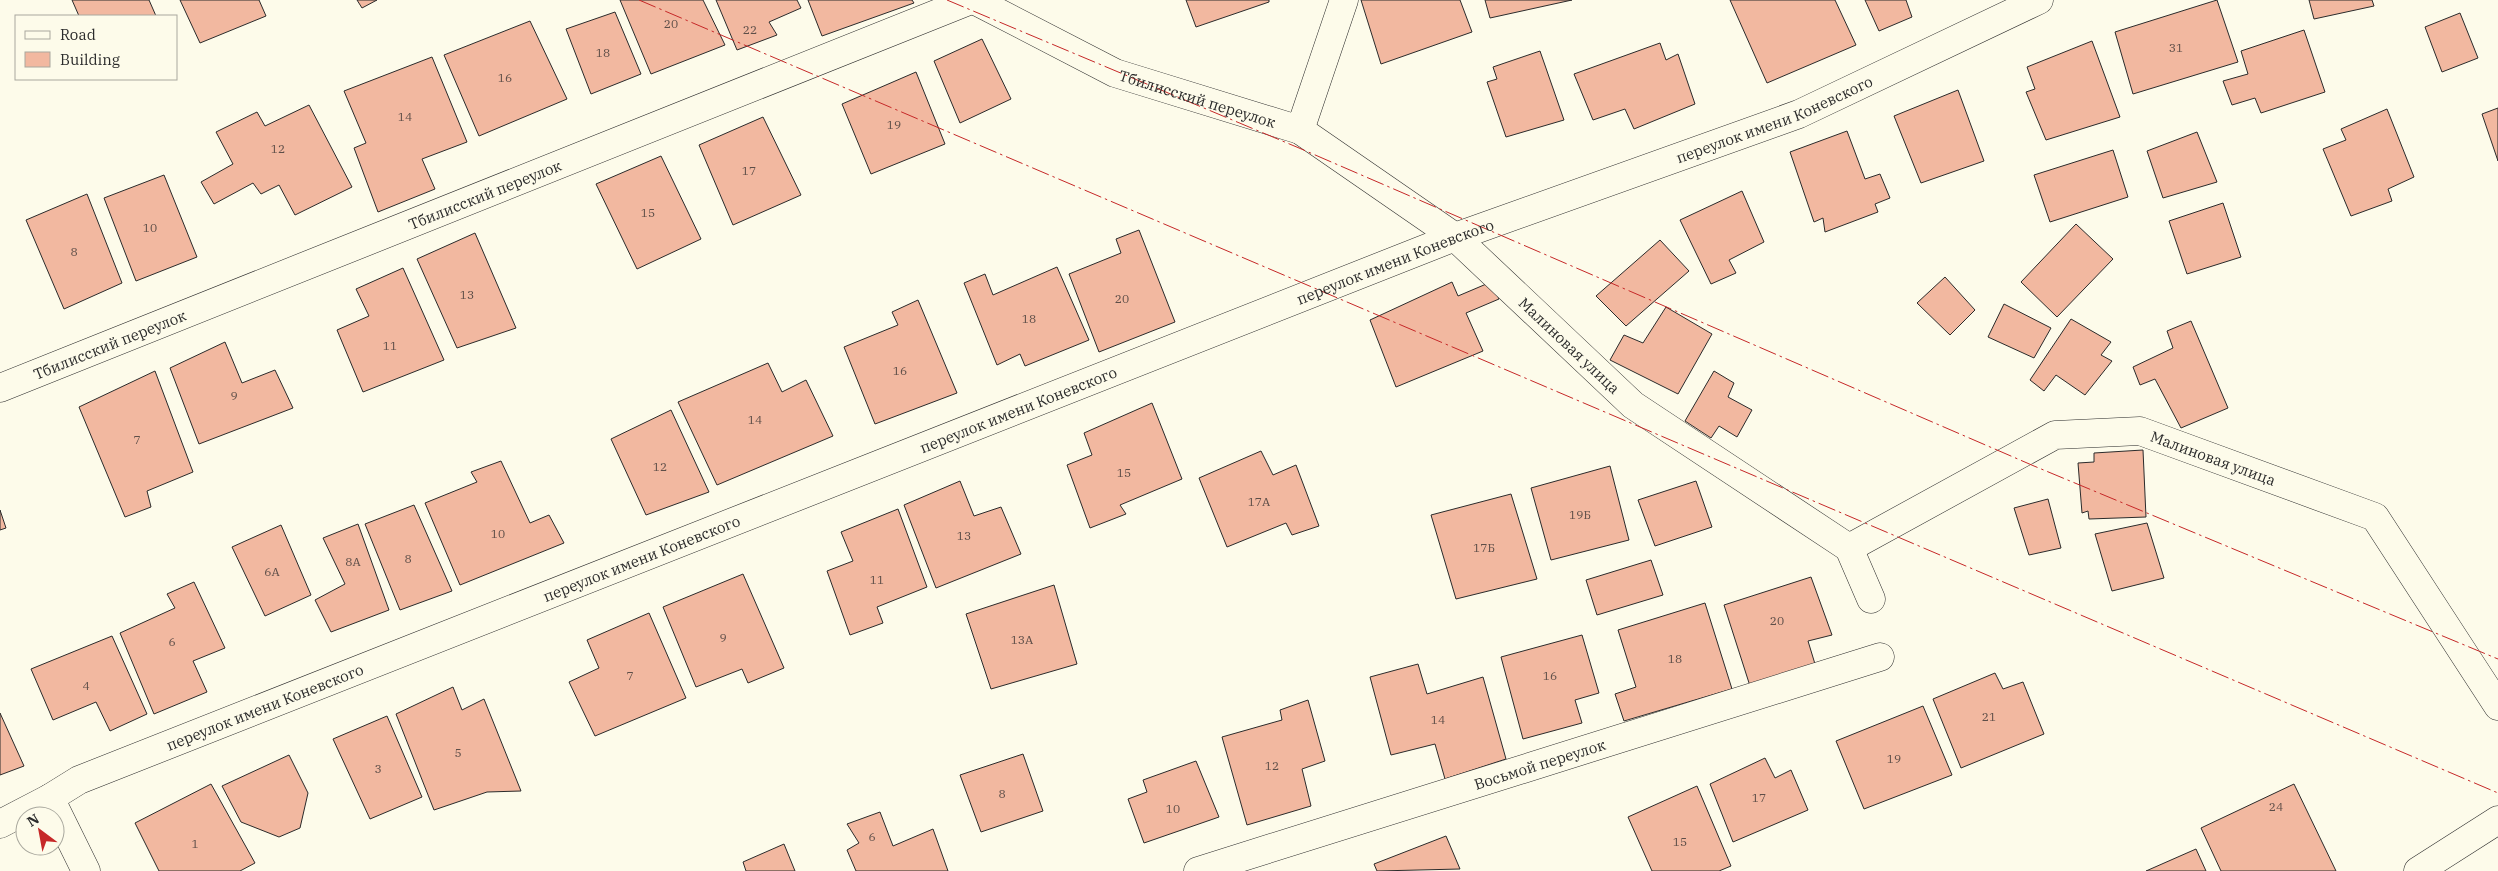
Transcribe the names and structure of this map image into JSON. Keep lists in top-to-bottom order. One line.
{"streets":{"street":["Тбилисский переулок","переулок имени Коневского","Малиновая улица","Восьмой переулок"]},"crossings":[["Тбилисский переулок","Малиновая улица"],["переулок имени Коневского","Малиновая улица"]],"house_numbers":["20","22","31","18","16","14","19","12","17","15","10","8","13","20","18","11","16","9","14","7","12","15","17А","19Б","10","13","17Б","8","8А","6А","11","20","9","13А","6","18","7","16","4","21","14","5","19","12","3","8","17","24","10","6","15","1"],"legend":["Road","Building"],"north":"top left"}
